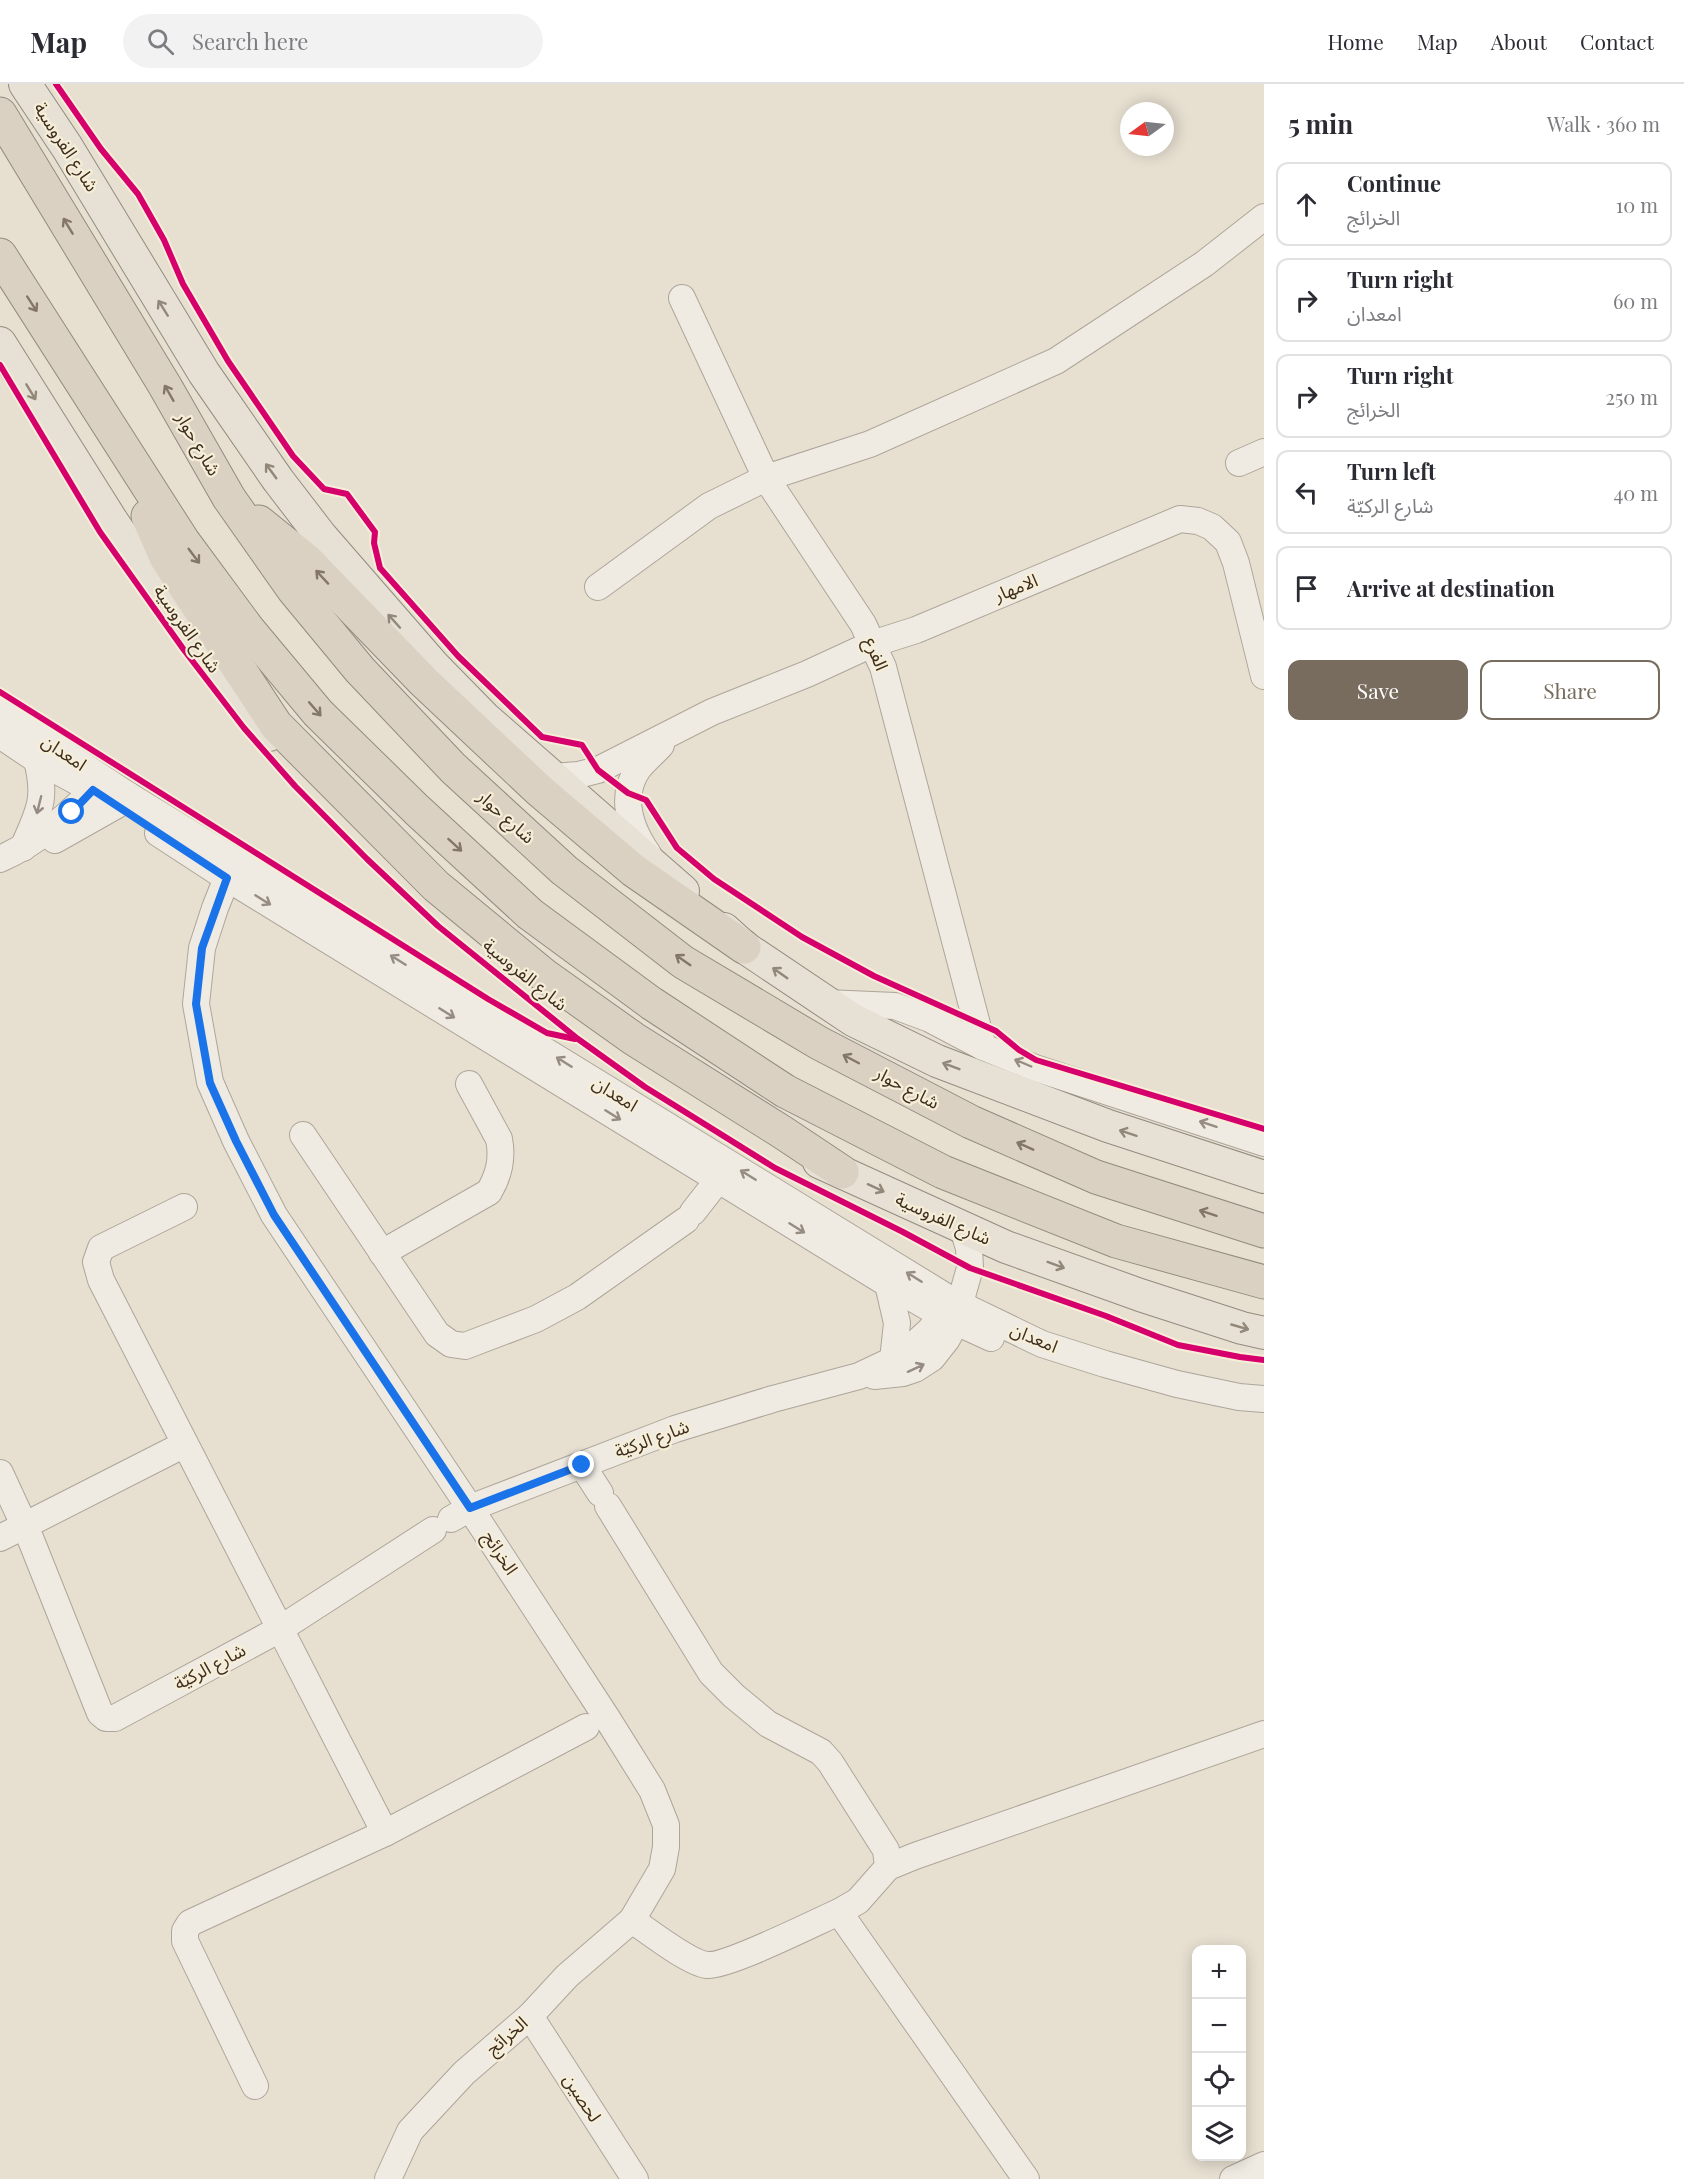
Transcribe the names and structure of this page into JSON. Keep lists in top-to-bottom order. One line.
{"streets":{"highway":["شارع حوار"],"main road":["شارع الفروسية"],"street":["الامهار","الفرع","امعدان","شارع الركيّة","الخرائج","لحصين"]},"crossings":[["شارع الفروسية","الامهار"],["شارع الفروسية","شارع الركيّة"],["الامهار","الفرع"],["امعدان","شارع الركيّة"],["امعدان","الخرائج"],["شارع الركيّة","الخرائج"],["الخرائج","لحصين"]],"north":"left","page":{"header":"Map","search":"Search here","nav":["Home","Map","About","Contact"],"heading":["5 min","Walk · 360 m"],"list":[["Continue","الخرائج","10 m"],["Turn right","امعدان","60 m"],["Turn right","الخرائج","250 m"],["Turn left","شارع الركيّة","40 m"],"Arrive at destination"],"buttons":["Save","Share"],"map_buttons":["+","−"]}}
